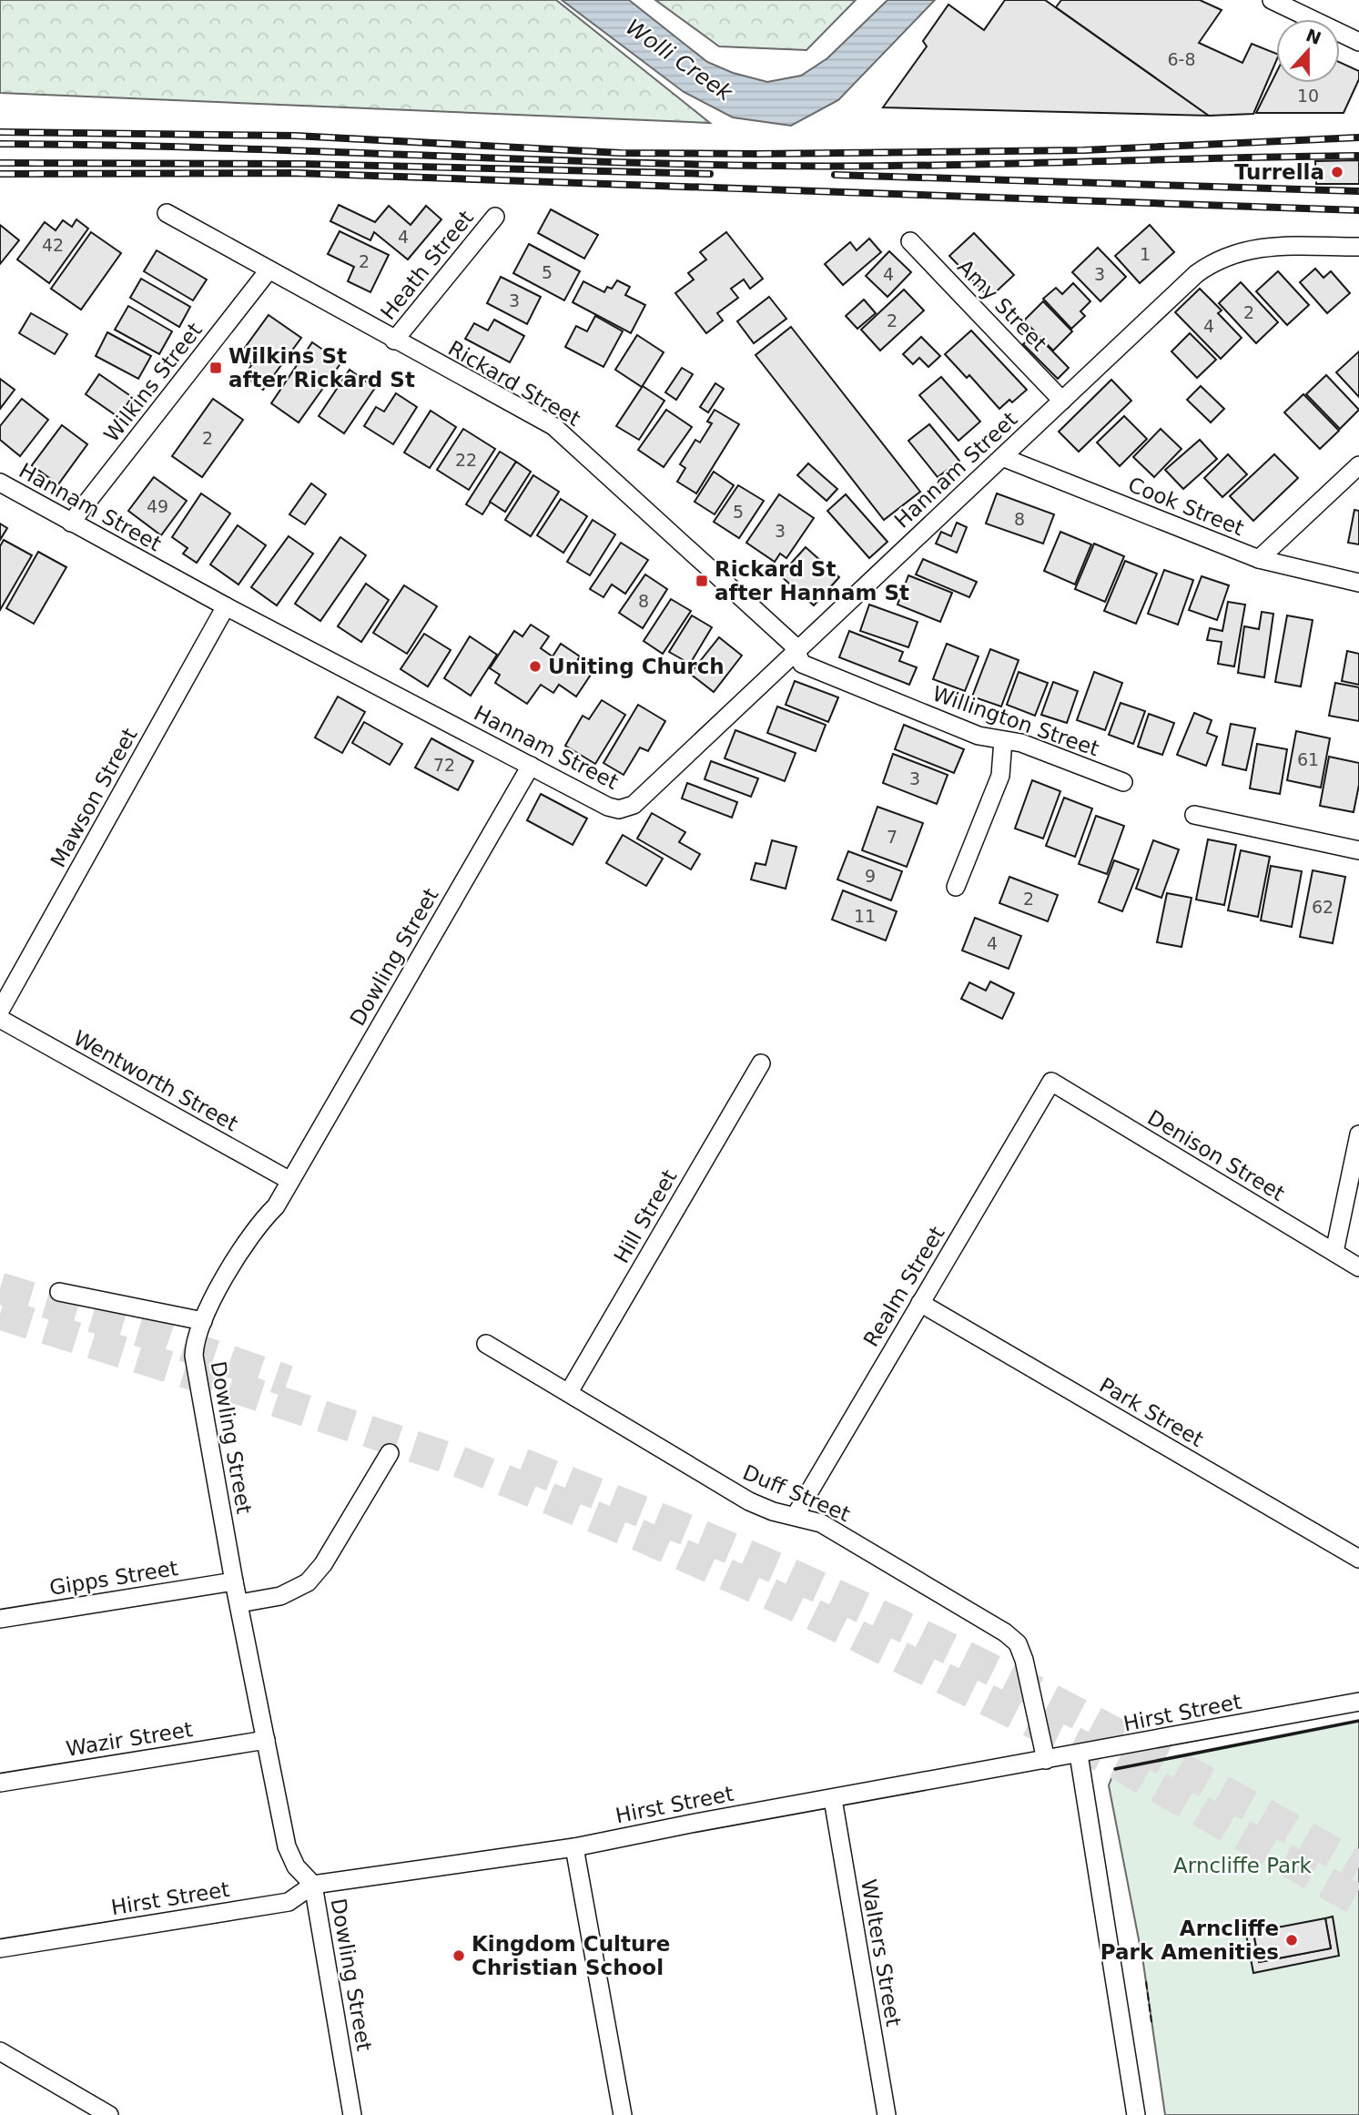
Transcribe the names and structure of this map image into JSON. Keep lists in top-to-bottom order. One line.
{"streets":{"street":["Heath Street","Amy Street","Wilkins Street","Rickard Street","Hannam Street","Cook Street","Willington Street","Mawson Street","Dowling Street","Wentworth Street","Denison Street","Hill Street","Realm Street","Park Street","Duff Street","Gipps Street","Hirst Street","Wazir Street","Walters Street"]},"crossings":[["Heath Street","Rickard Street"],["Amy Street","Hannam Street"],["Wilkins Street","Rickard Street"],["Wilkins Street","Hannam Street"],["Rickard Street","Hannam Street"],["Rickard Street","Willington Street"],["Hannam Street","Cook Street"],["Hannam Street","Willington Street"],["Hannam Street","Mawson Street"],["Hannam Street","Dowling Street"],["Dowling Street","Wentworth Street"],["Dowling Street","Gipps Street"],["Dowling Street","Hirst Street"],["Dowling Street","Wazir Street"],["Denison Street","Realm Street"],["Hill Street","Duff Street"],["Realm Street","Park Street"],["Realm Street","Duff Street"],["Duff Street","Hirst Street"],["Hirst Street","Walters Street"]],"water":["Wolli Creek"],"parks":["Arncliffe Park"],"places":{"other":["Turrella","Uniting Church","Arncliffe Park Amenities","Kingdom Culture Christian School"],"transit":["Wilkins St after Rickard St","Rickard St after Hannam St"]},"house_numbers":["6-8","10","4","42","1","2","5","4","3","3","2","2","4","2","22","49","5","8","3","8","61","72","3","7","9","2","62","11","4"],"north":"top"}
